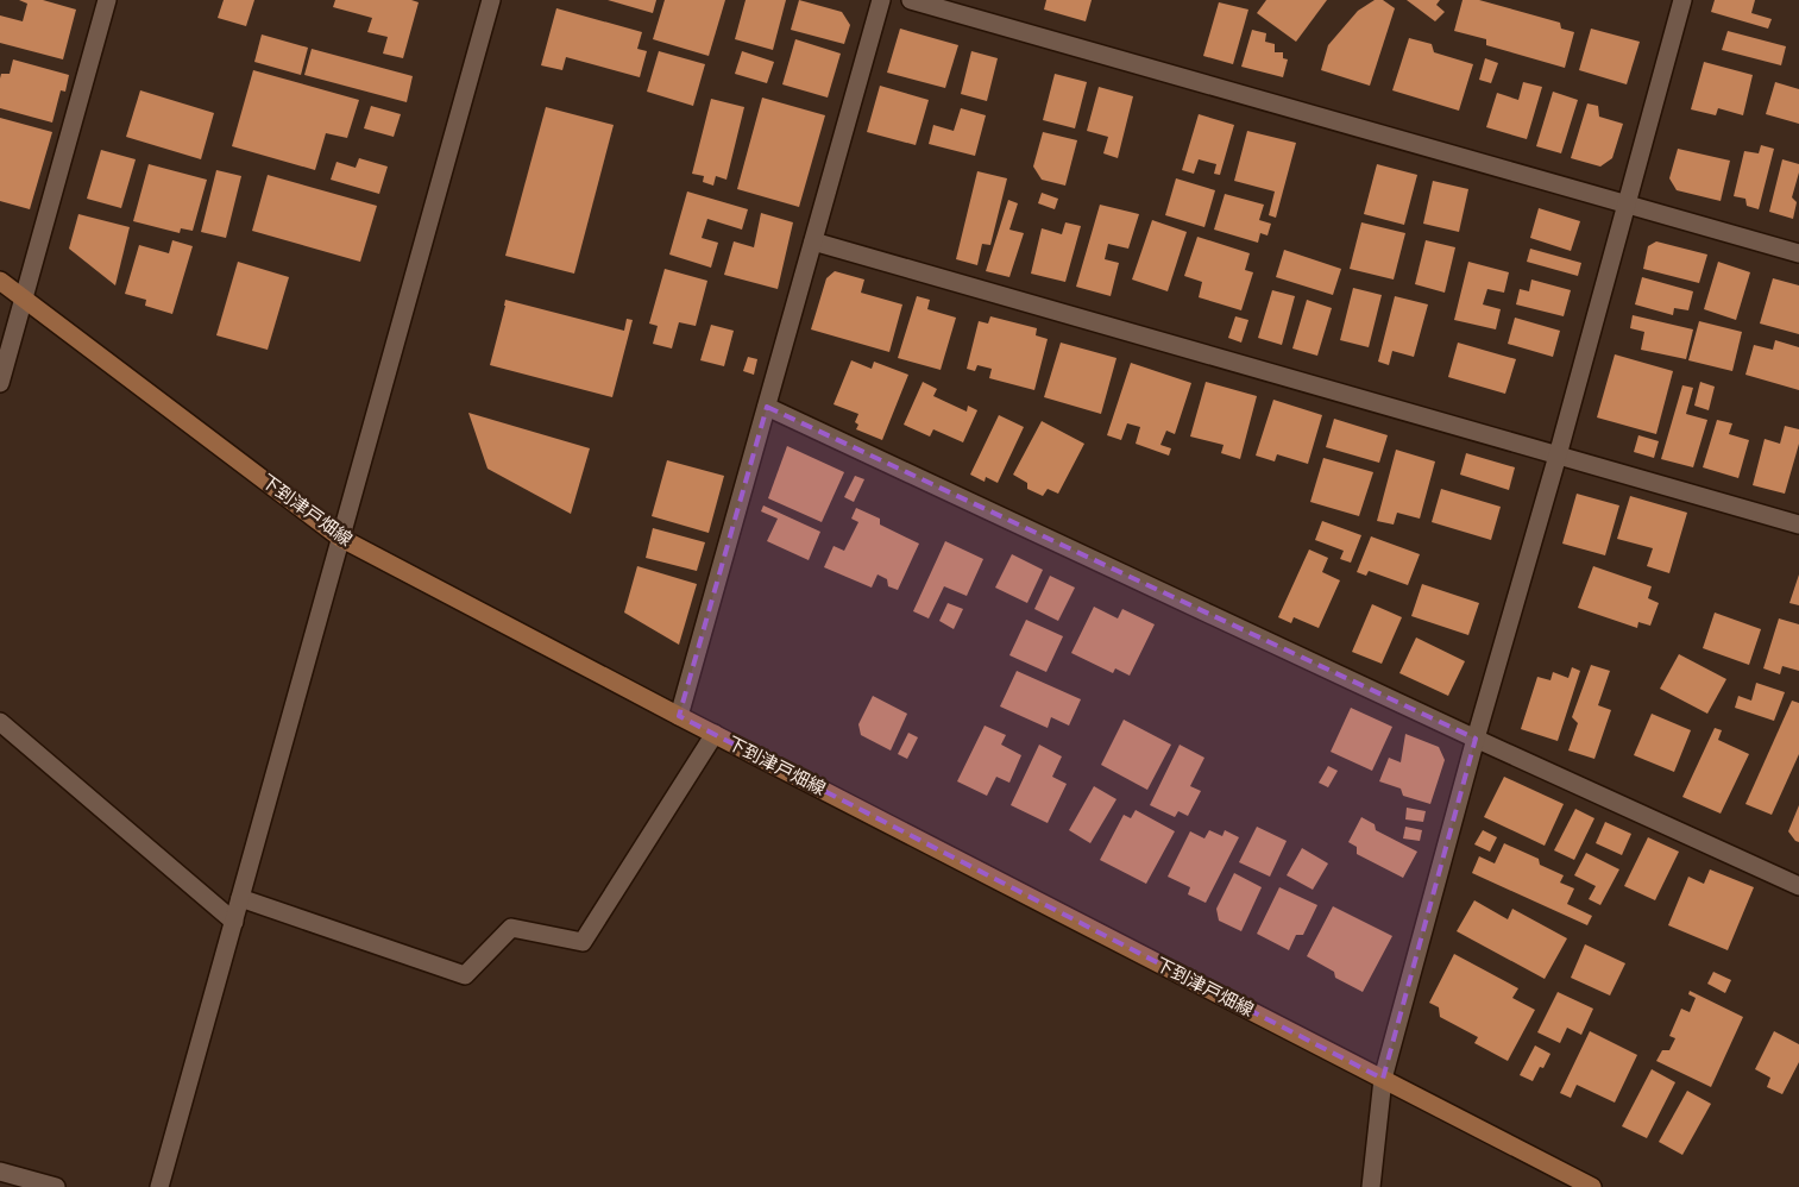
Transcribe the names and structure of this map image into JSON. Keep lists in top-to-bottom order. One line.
{"streets":{"main road":["下到津戸畑線"]}}
